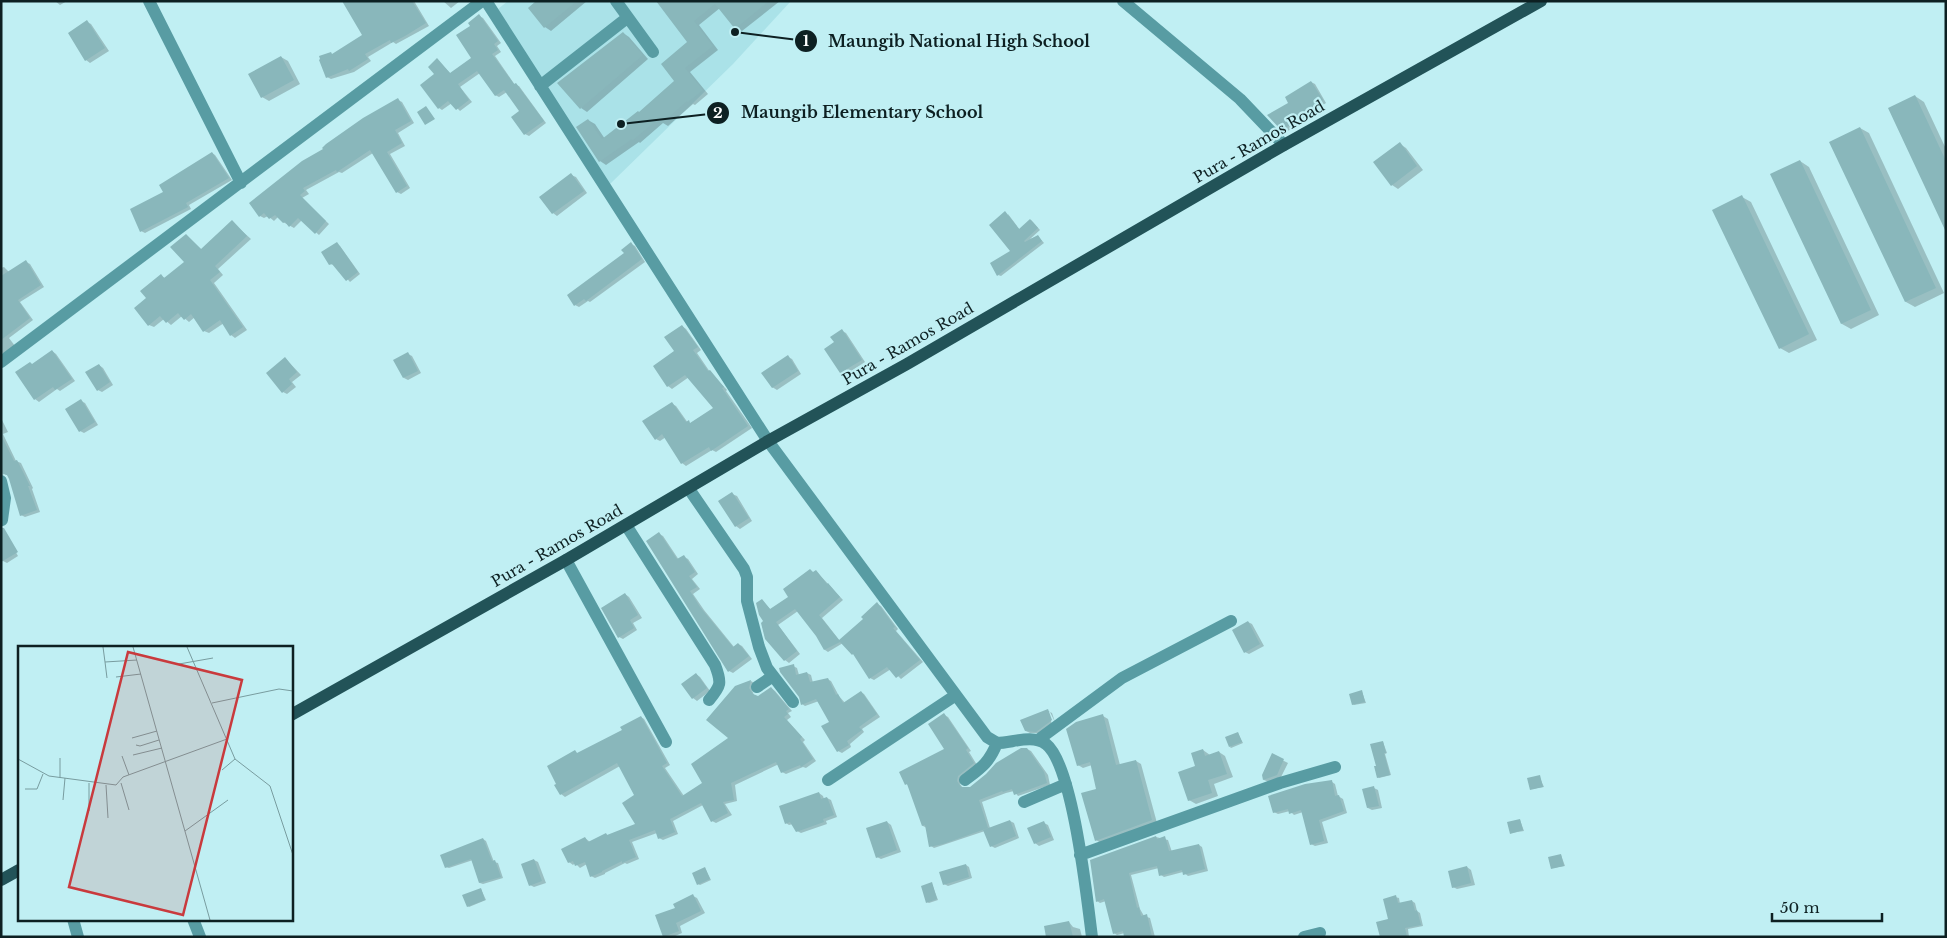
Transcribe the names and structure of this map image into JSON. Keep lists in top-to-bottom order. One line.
{"streets":{"main road":["Pura - Ramos Road"]},"places":["Maungib National High School","Maungib Elementary School"],"scale_bar":"50 m"}
